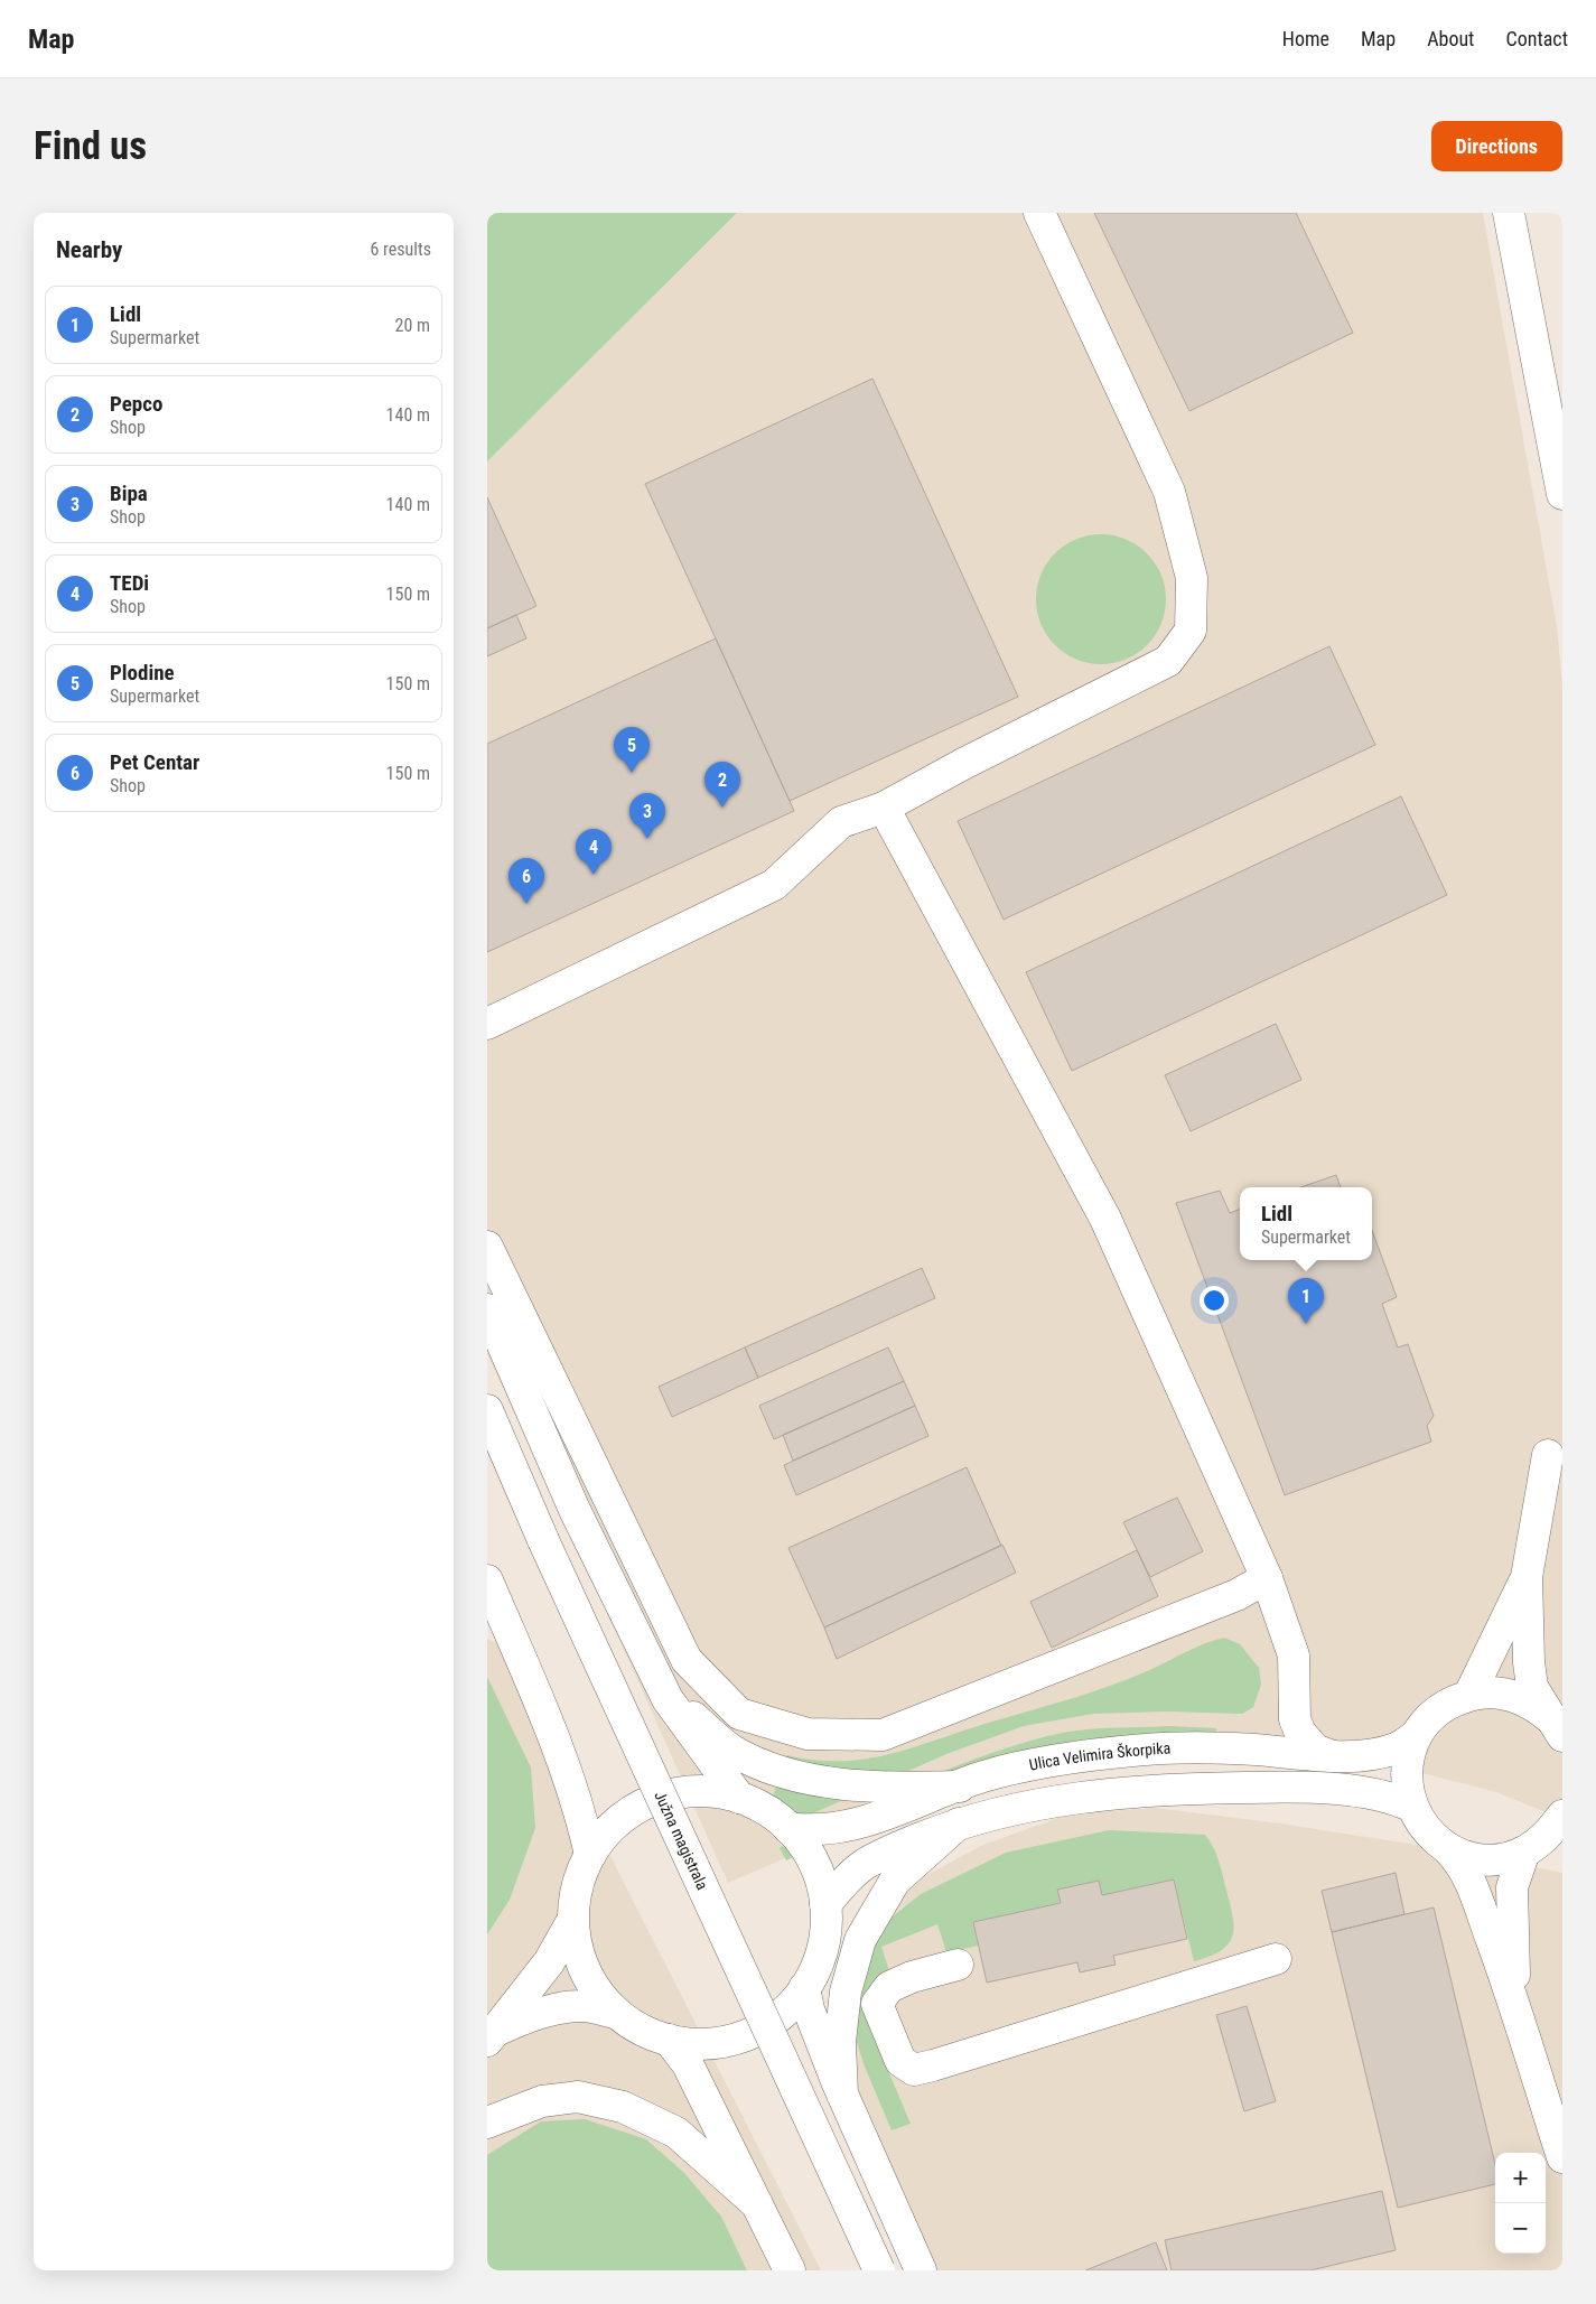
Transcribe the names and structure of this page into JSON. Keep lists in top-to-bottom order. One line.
{"streets":{"street":["Ulica Velimira Škorpika","Južna magistrala"]},"page":{"header":"Map","nav":["Home","Map","About","Contact"],"buttons":"Directions","title":"Find us","heading":["Nearby","6 results"],"list":[{"mark":"1","name":"Lidl","note":"Supermarket","value":"20 m"},{"mark":"2","name":"Pepco","note":"Shop","value":"140 m"},{"mark":"3","name":"Bipa","note":"Shop","value":"140 m"},{"mark":"4","name":"TEDi","note":"Shop","value":"150 m"},{"mark":"5","name":"Plodine","note":"Supermarket","value":"150 m"},{"mark":"6","name":"Pet Centar","note":"Shop","value":"150 m"}],"pins":["5","2","3","4","6","1"],"popup":["Lidl","Supermarket"],"map_buttons":["+","−"]}}
